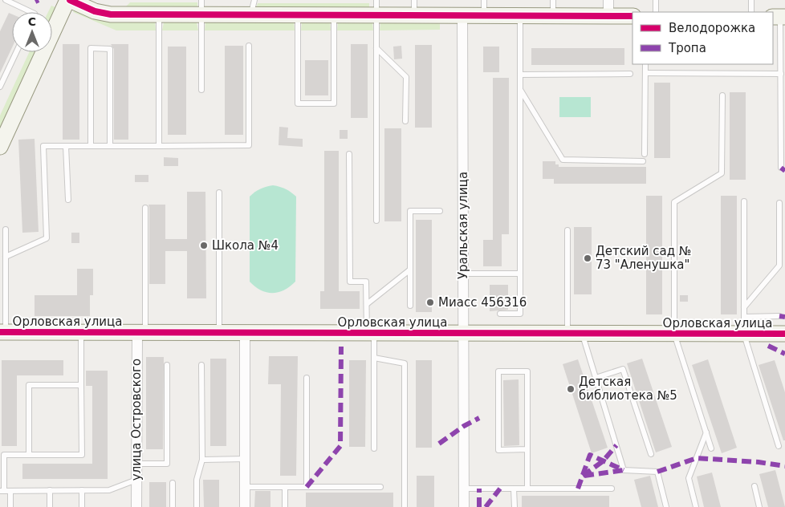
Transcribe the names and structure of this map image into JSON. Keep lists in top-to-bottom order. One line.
{"streets":{"street":["Уральская улица","Орловская улица","улица Островского"]},"crossings":[["Уральская улица","Орловская улица"],["Орловская улица","улица Островского"]],"places":["Школа №4","Детский сад № 73 \"Аленушка\"","Миасс 456316","Детская библиотека №5"],"legend":["Велодорожка","Тропа"],"north":"top"}
